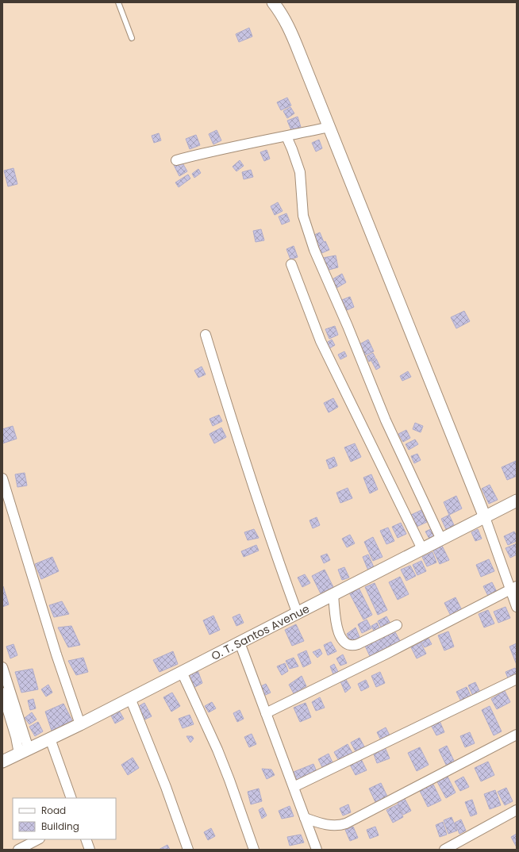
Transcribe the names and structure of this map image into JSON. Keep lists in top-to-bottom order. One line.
{"streets":{"street":["O. T. Santos Avenue"]},"legend":["Road","Building"]}
